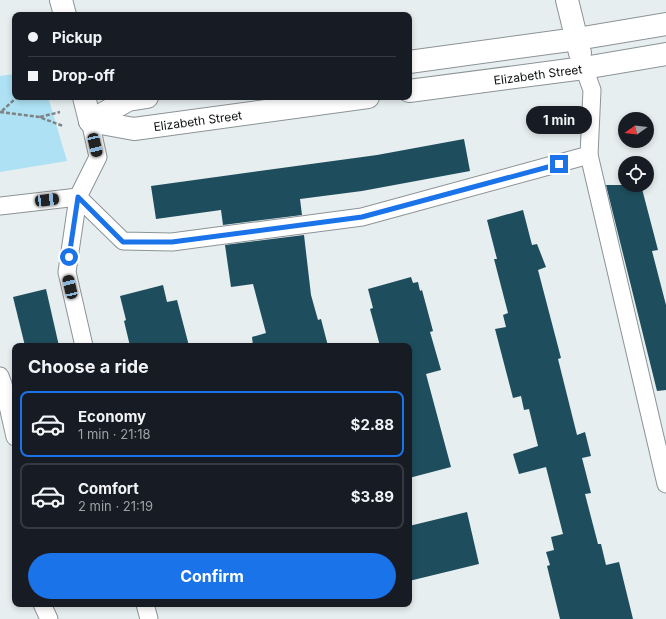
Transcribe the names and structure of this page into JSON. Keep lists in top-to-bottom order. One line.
{"streets":{"street":["Elizabeth Street"]},"north":"left","page":{"banner":["Pickup","Drop-off"],"bubble":"1 min","heading":"Choose a ride","list":[{"name":"Economy","note":"1 min · 21:18","value":"$2.88"},{"name":"Comfort","note":"2 min · 21:19","value":"$3.89"}],"buttons":"Confirm"}}
